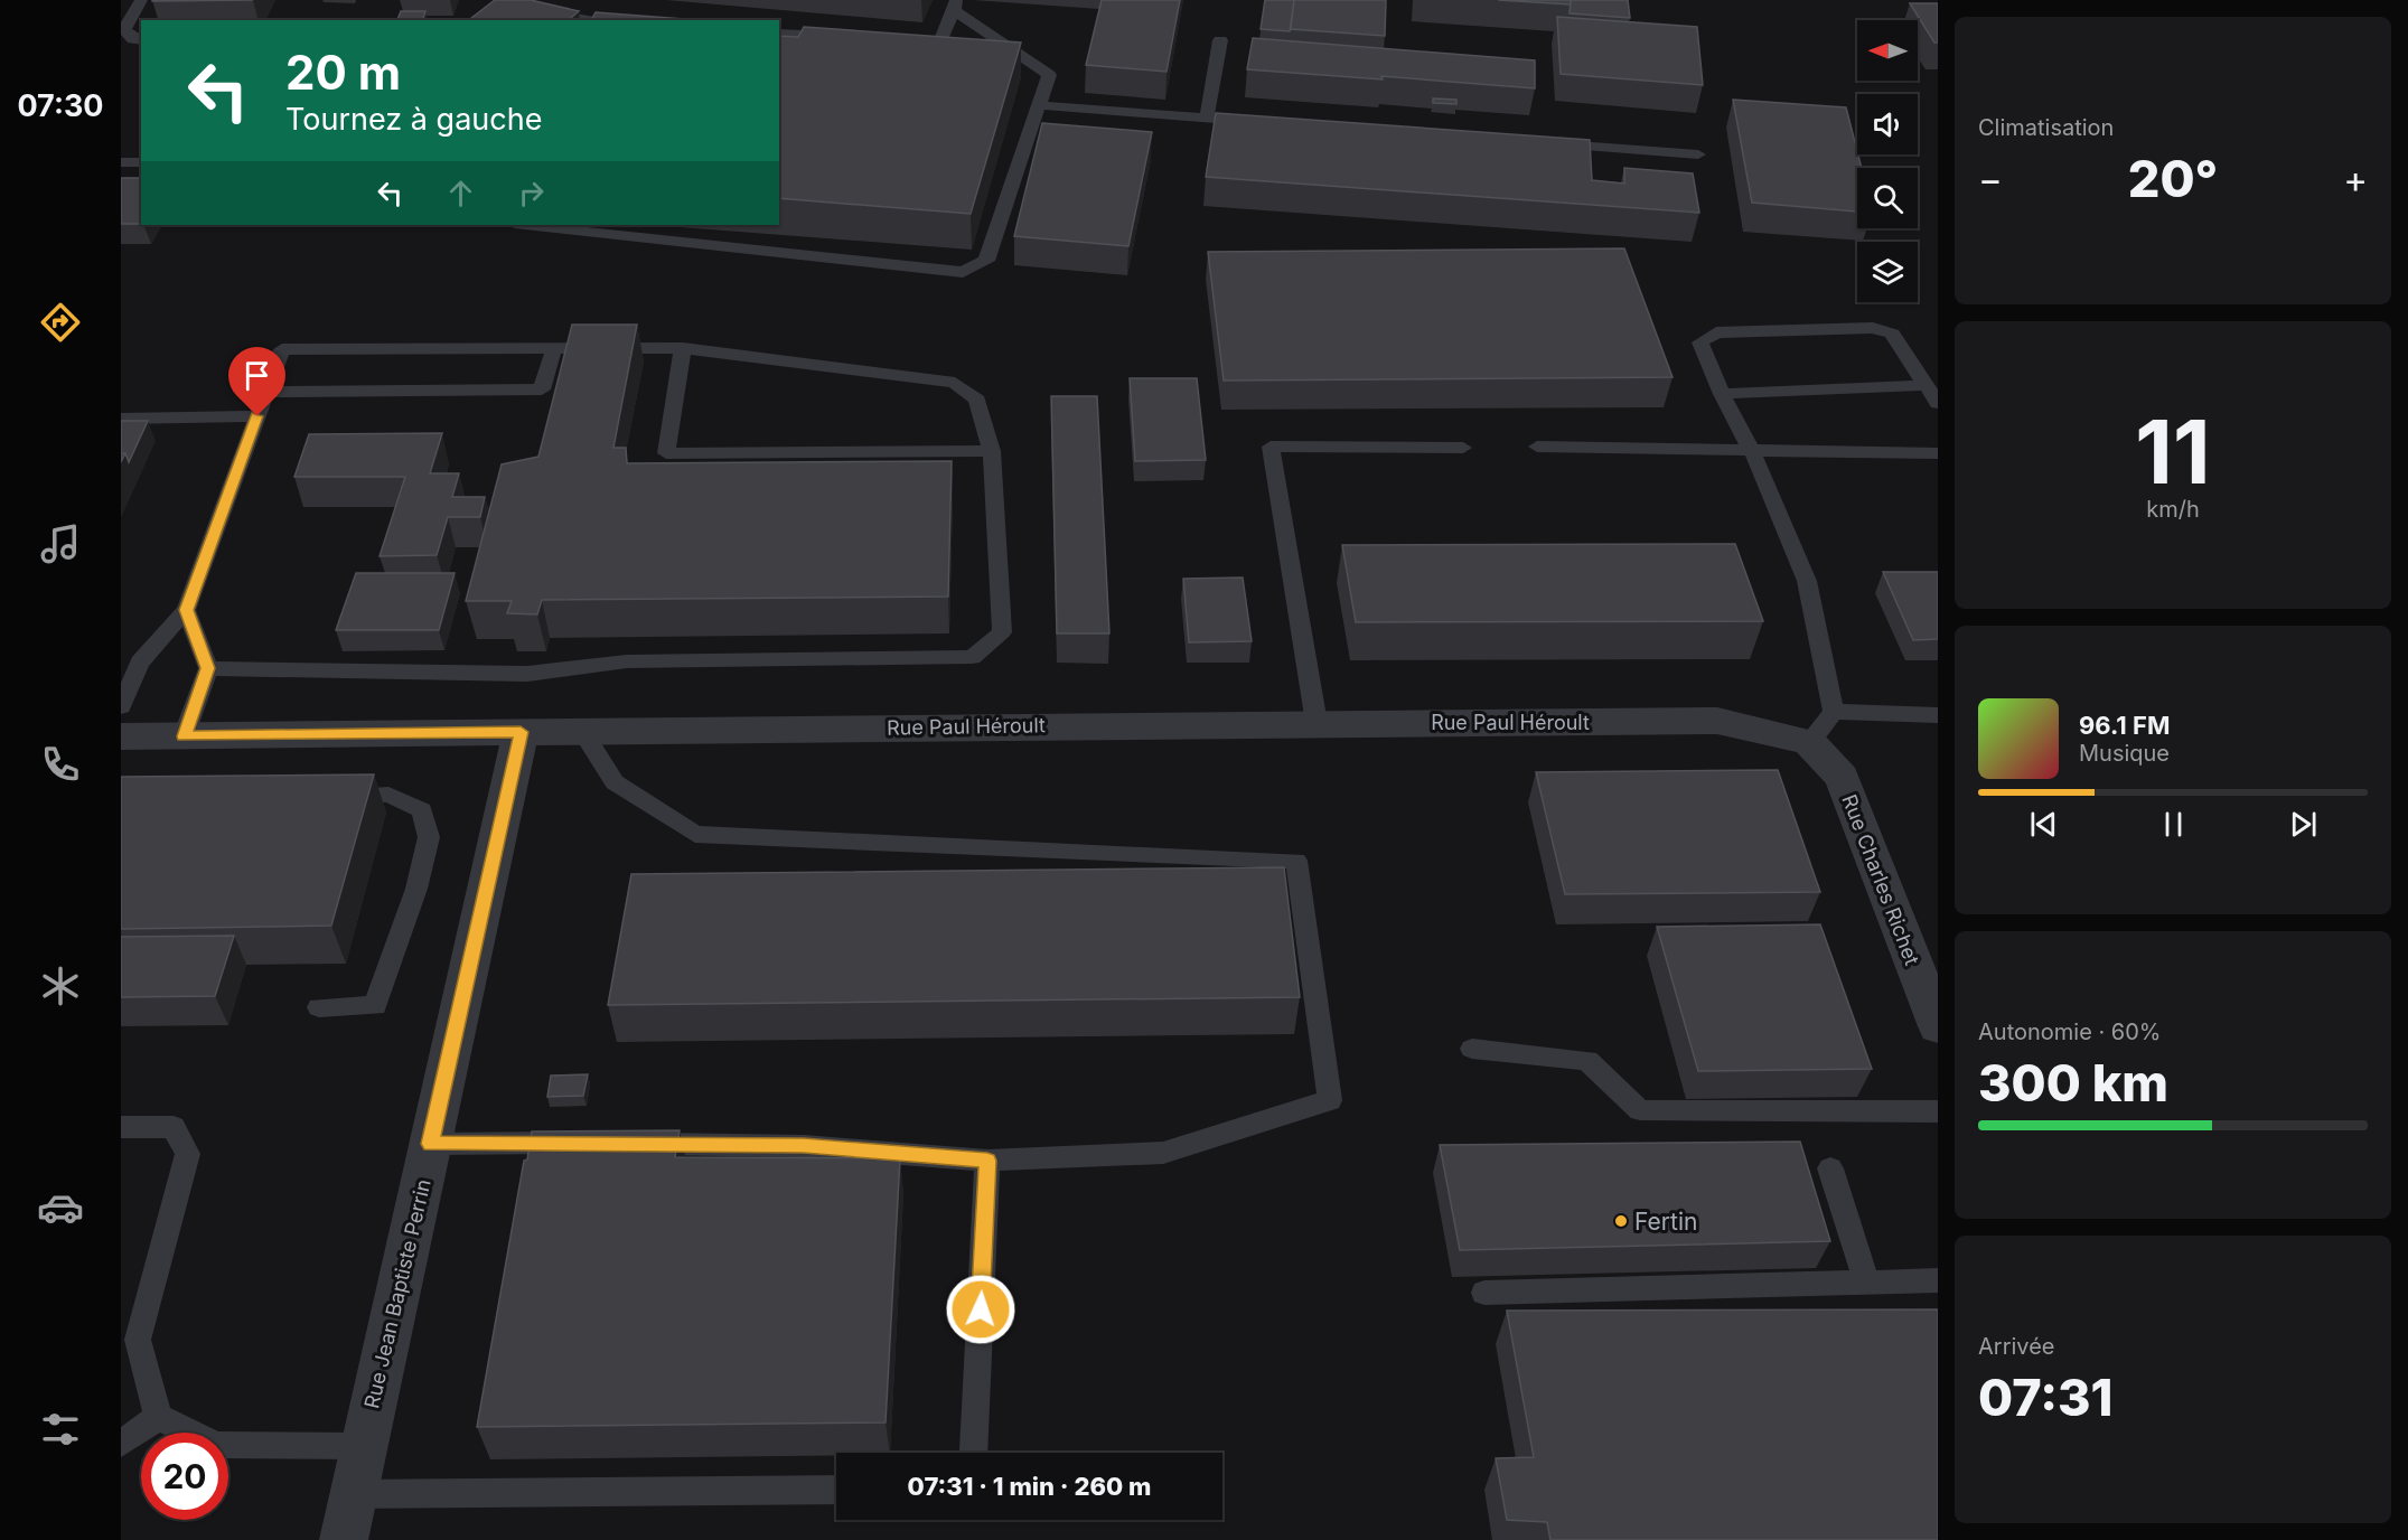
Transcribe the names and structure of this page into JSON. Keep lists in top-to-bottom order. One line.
{"streets":{"street":["Rue Paul Héroult","Rue Charles Richet","Rue Jean Baptiste Perrin"]},"crossings":[["Rue Paul Héroult","Rue Charles Richet"],["Rue Paul Héroult","Rue Jean Baptiste Perrin"]],"places":["Fertin"],"north":"left","page":{"tabs":"07:30","tile":["Climatisation",["11","km/h"],["Autonomie · 60%","300 km"],["Arrivée","07:31"]],"turn":["20 m","Tournez à gauche"],"heat":["−","20°","+"],"song":["96.1 FM","Musique"],"limit":"20","trip":"07:31 · 1 min · 260 m"}}
